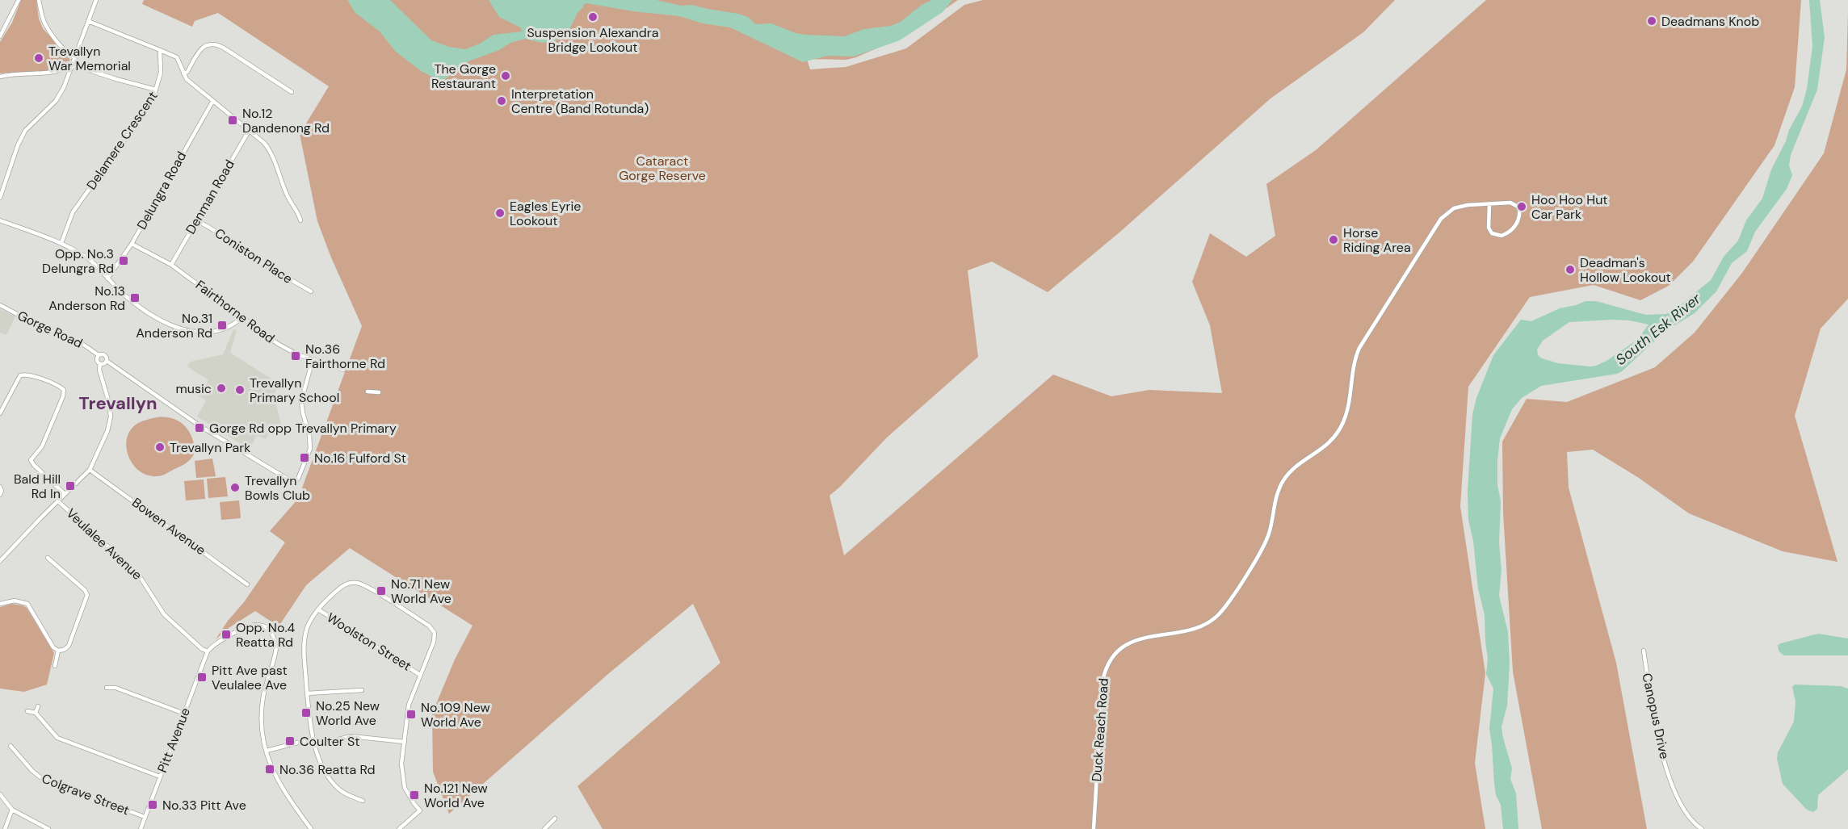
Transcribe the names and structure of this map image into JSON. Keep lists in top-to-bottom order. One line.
{"streets":{"street":["Delamere Crescent","Delungra Road","Denman Road","Coniston Place","Fairthorne Road","Gorge Road","Bowen Avenue","Veulalee Avenue","Woolston Street","Canopus Drive","Duck Reach Road","Pitt Avenue","Colgrave Street"]},"crossings":[["Delungra Road","Fairthorne Road"],["Denman Road","Coniston Place"],["Denman Road","Fairthorne Road"],["Veulalee Avenue","Pitt Avenue"],["Pitt Avenue","Colgrave Street"]],"districts":["Trevallyn"],"water":["South Esk River"],"parks":["Cataract Gorge Reserve"],"places":{"other":["Suspension Alexandra Bridge Lookout","Deadmans Knob","Trevallyn War Memorial","The Gorge Restaurant","Interpretation Centre (Band Rotunda)","Hoo Hoo Hut Car Park","Eagles Eyrie Lookout","Horse Riding Area","Deadman's Hollow Lookout","music","Trevallyn Primary School","Trevallyn Park","Trevallyn Bowls Club"],"transit":["No.12 Dandenong Rd","Opp. No.3 Delungra Rd","No.13 Anderson Rd","No.31 Anderson Rd","No.36 Fairthorne Rd","Gorge Rd opp Trevallyn Primary","No.16 Fulford St","Bald Hill Rd In","No.71 New World Ave","Opp. No.4 Reatta Rd","Pitt Ave past Veulalee Ave","No.25 New World Ave","No.109 New World Ave","Coulter St","No.36 Reatta Rd","No.121 New World Ave","No.33 Pitt Ave"]}}
